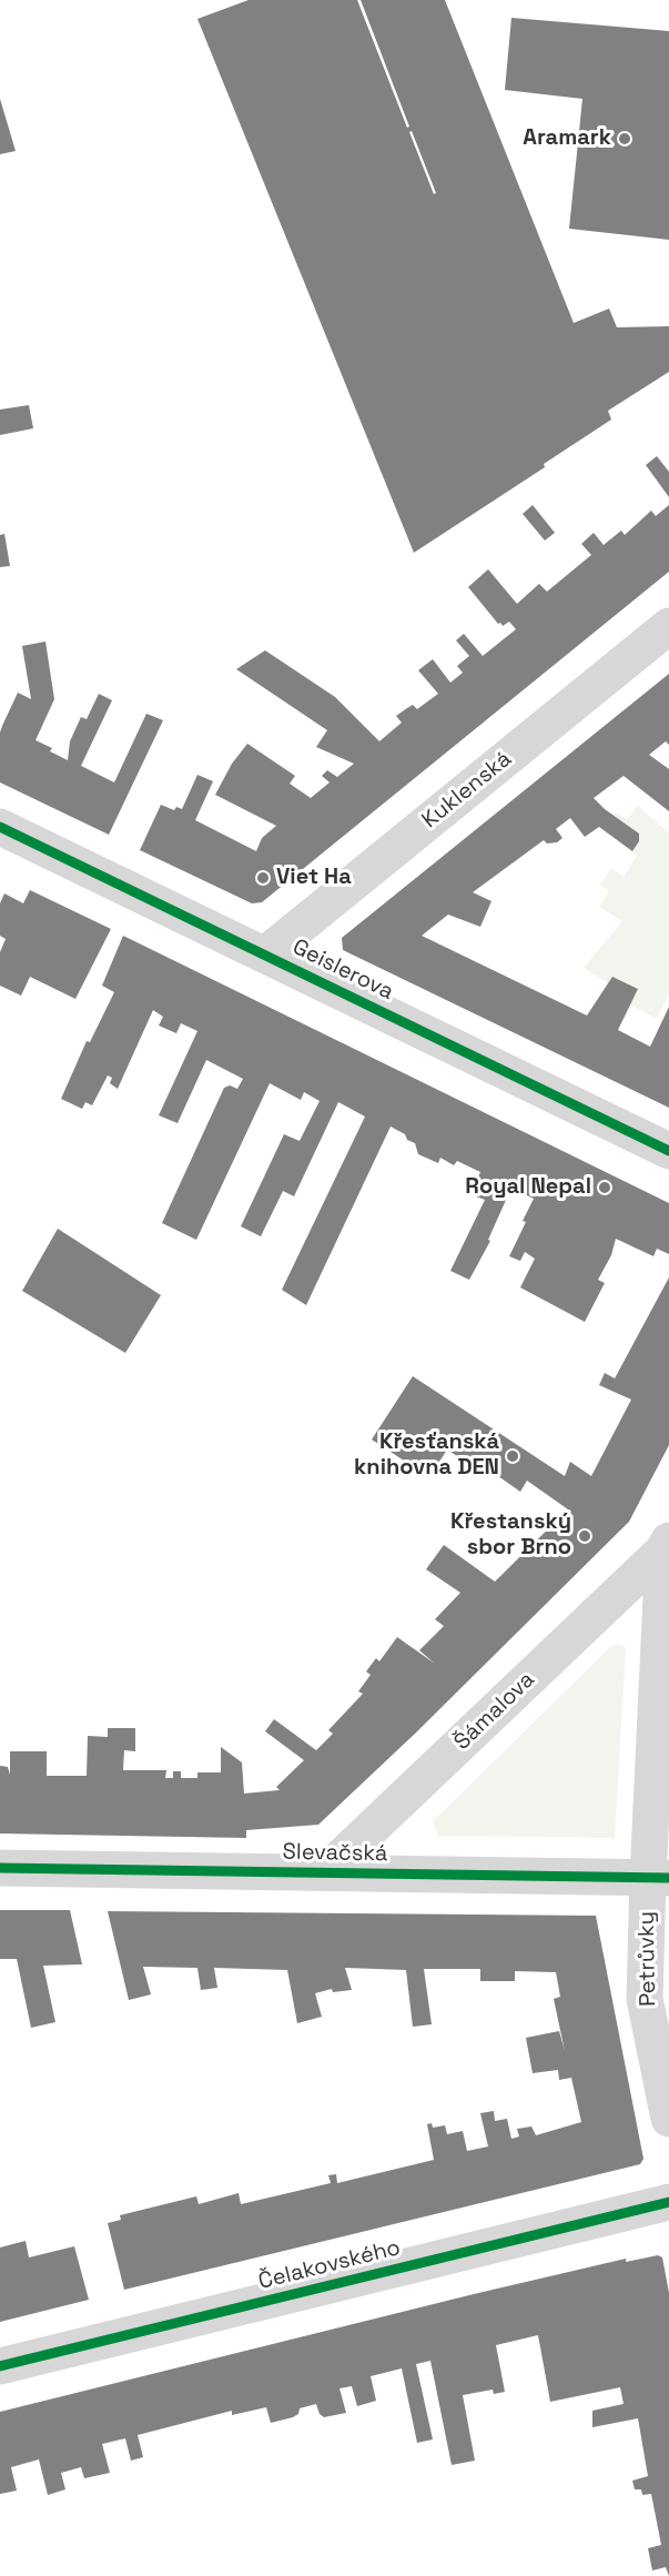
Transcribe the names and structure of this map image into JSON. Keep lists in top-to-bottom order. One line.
{"streets":{"street":["Kuklenská","Geislerova","Šámalova","Slevačská","Petrůvky","Čelakovského"]},"crossings":[["Kuklenská","Geislerova"],["Šámalova","Slevačská"],["Šámalova","Petrůvky"],["Slevačská","Petrůvky"]],"places":["Aramark","Viet Ha","Royal Nepal","Křesťanská knihovna DEN","Křestanský sbor Brno"]}
